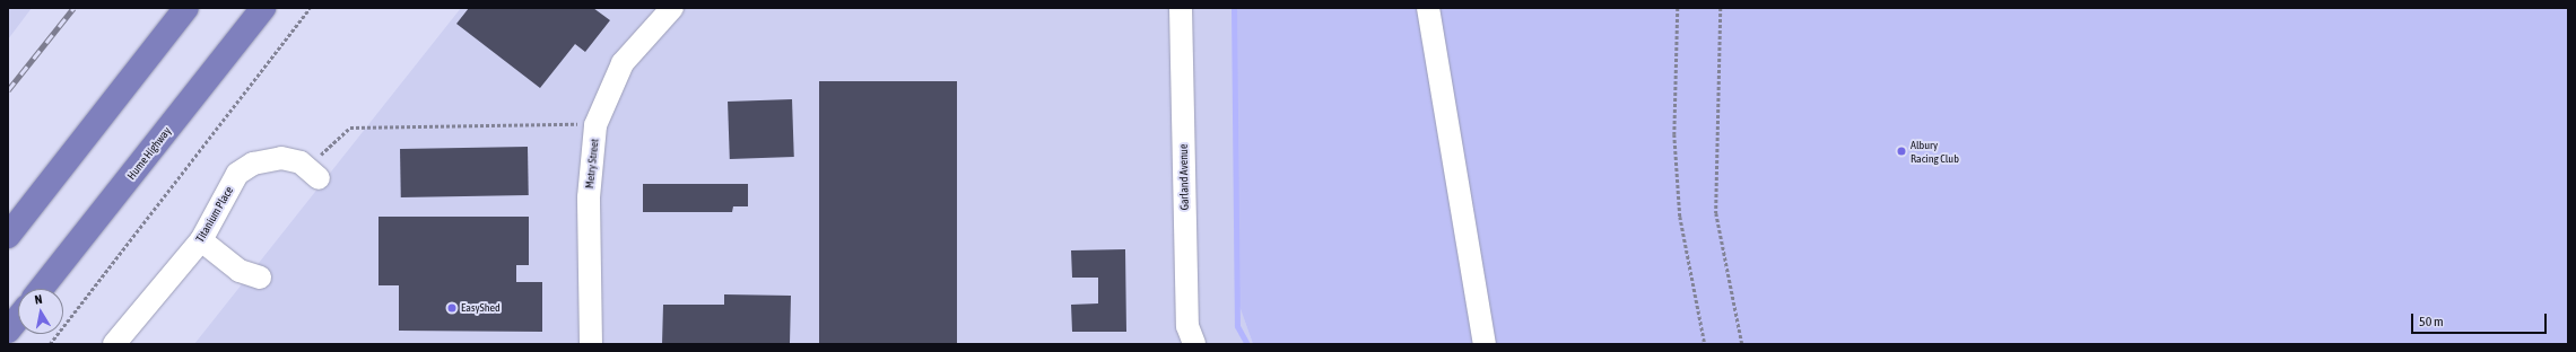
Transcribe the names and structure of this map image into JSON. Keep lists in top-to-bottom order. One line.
{"streets":{"highway":["Hume Highway"],"street":["Metry Street","Garland Avenue","Titanium Place"]},"places":["Albury Racing Club","EasyShed"],"scale_bar":"50 m","north":"top"}
